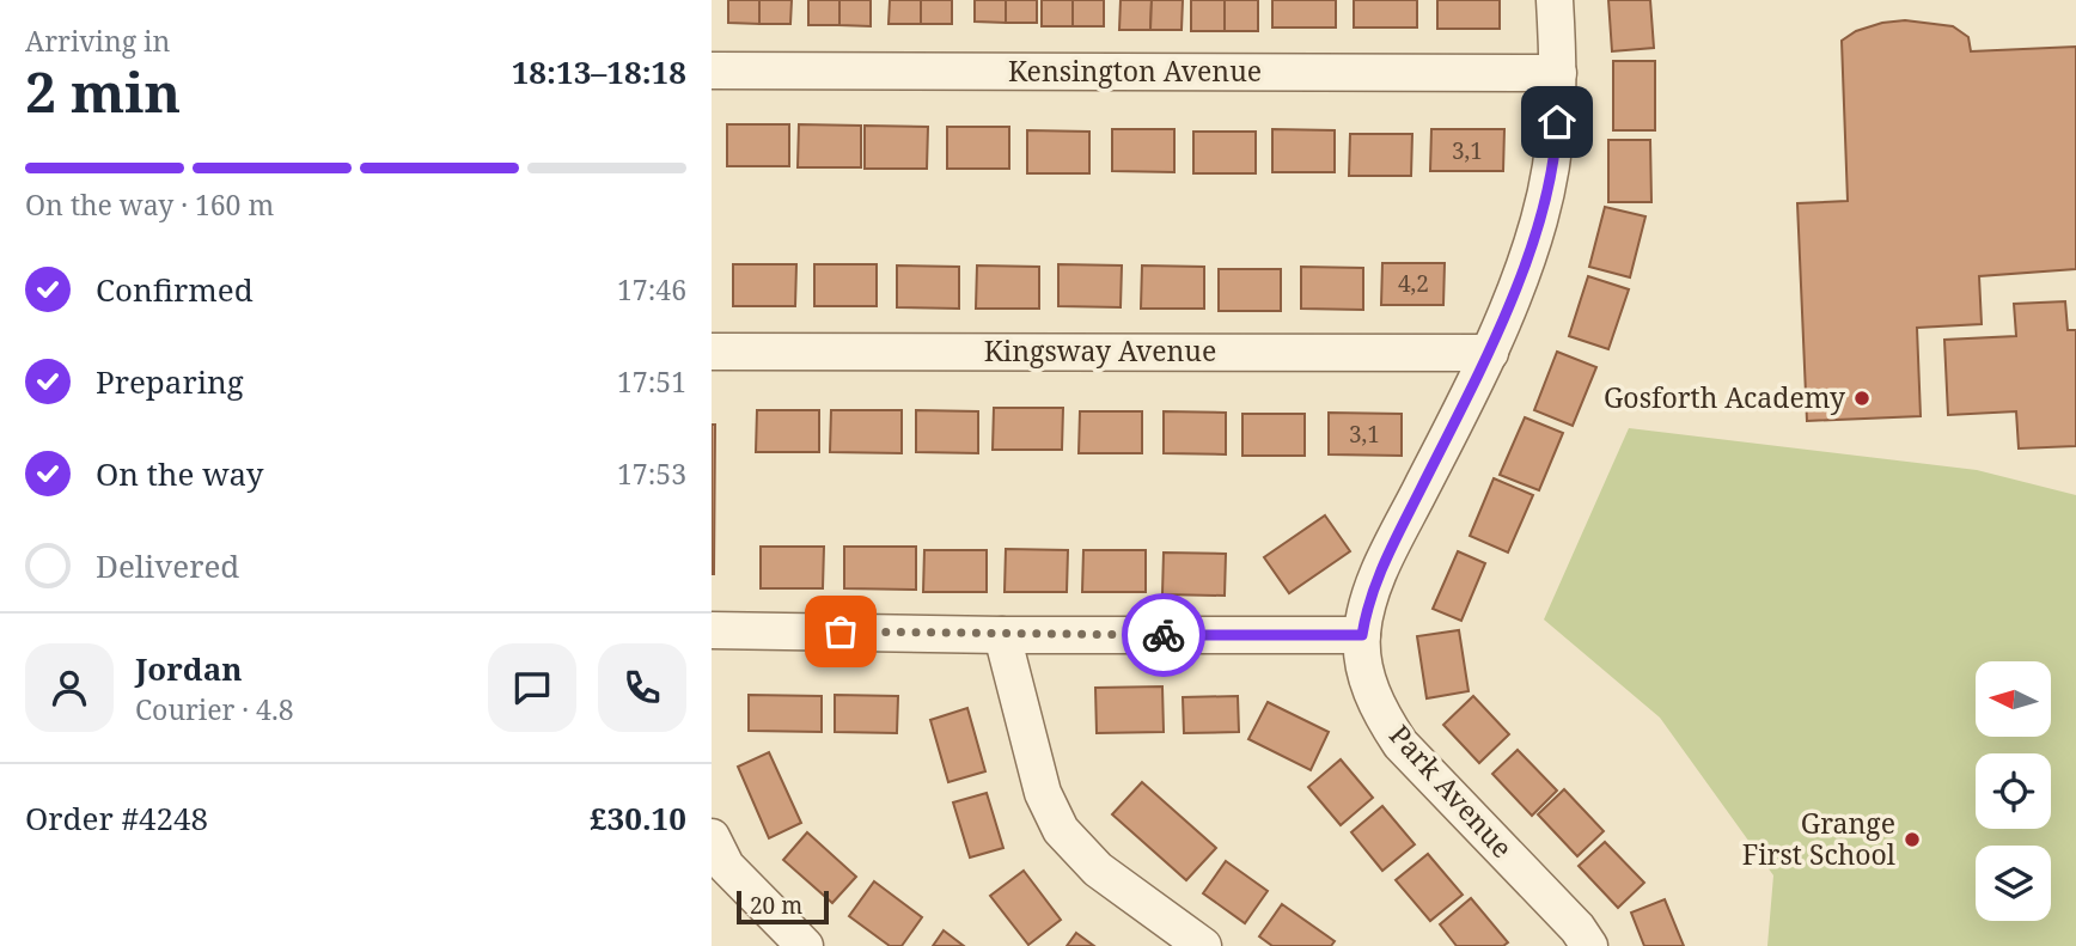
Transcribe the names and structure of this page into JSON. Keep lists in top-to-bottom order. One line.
{"streets":{"street":["Kensington Avenue","Kingsway Avenue","Park Avenue"]},"crossings":[["Kensington Avenue","Park Avenue"],["Kingsway Avenue","Park Avenue"]],"places":["Gosforth Academy","Grange First School"],"house_numbers":["3,1","4,2","3,1"],"scale_bar":"20 m","north":"left","page":{"heading":["2 min","Arriving in","18:13–18:18"],"panel":["Jordan","Courier · 4.8","Order #4248","£30.10"],"bar":"On the way · 160 m","list":[["Confirmed","17:46"],["Preparing","17:51"],["On the way","17:53"],"Delivered"],"scale":"20 m"}}
